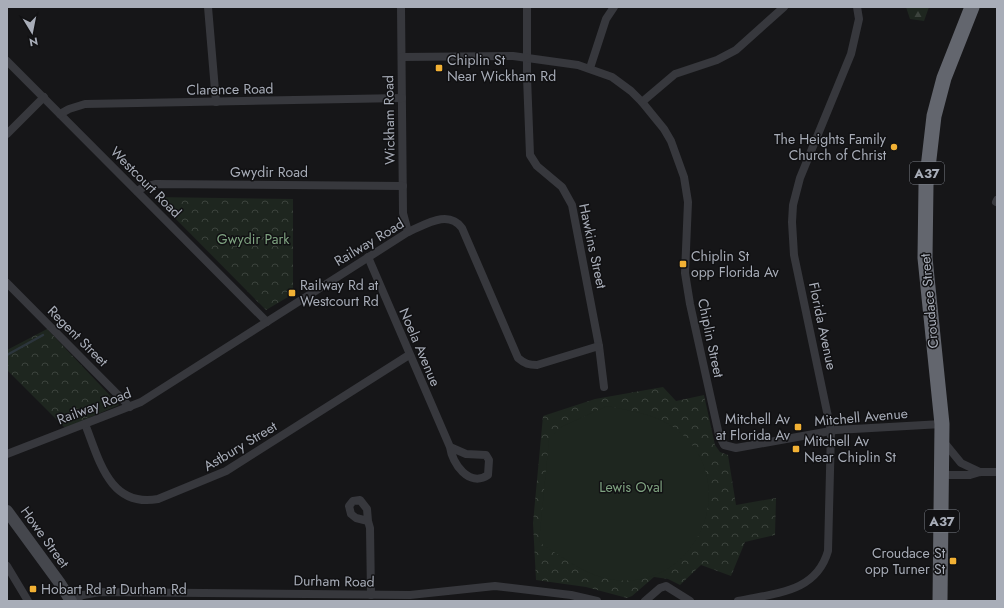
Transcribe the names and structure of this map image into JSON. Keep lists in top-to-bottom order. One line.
{"streets":{"highway":["A37","Croudace Street"],"main road":["Howe Street"],"street":["Clarence Road","Wickham Road","Gwydir Road","Westcourt Road","Railway Road","Hawkins Street","Florida Avenue","Regent Street","Chiplin Street","Noela Avenue","Mitchell Avenue","Astbury Street","Durham Road"]},"crossings":[["Clarence Road","Wickham Road"],["Clarence Road","Westcourt Road"],["Wickham Road","Gwydir Road"],["Wickham Road","Railway Road"],["Wickham Road","Chiplin Street"],["Gwydir Road","Westcourt Road"],["Westcourt Road","Railway Road"],["Railway Road","Hawkins Street"],["Railway Road","Regent Street"],["Railway Road","Noela Avenue"],["Railway Road","Astbury Street"],["Hawkins Street","Chiplin Street"],["Croudace Street","Mitchell Avenue"],["Florida Avenue","Mitchell Avenue"],["Chiplin Street","Mitchell Avenue"],["Noela Avenue","Astbury Street"],["Howe Street","Durham Road"]],"parks":["Gwydir Park","Lewis Oval"],"places":{"transit":["Chiplin St Near Wickham Rd","Chiplin St opp Florida Av","Railway Rd at Westcourt Rd","Mitchell Av at Florida Av","Mitchell Av Near Chiplin St","Croudace St opp Turner St","Hobart Rd at Durham Rd"],"other":["The Heights Family Church of Christ"]},"north":"bottom"}
